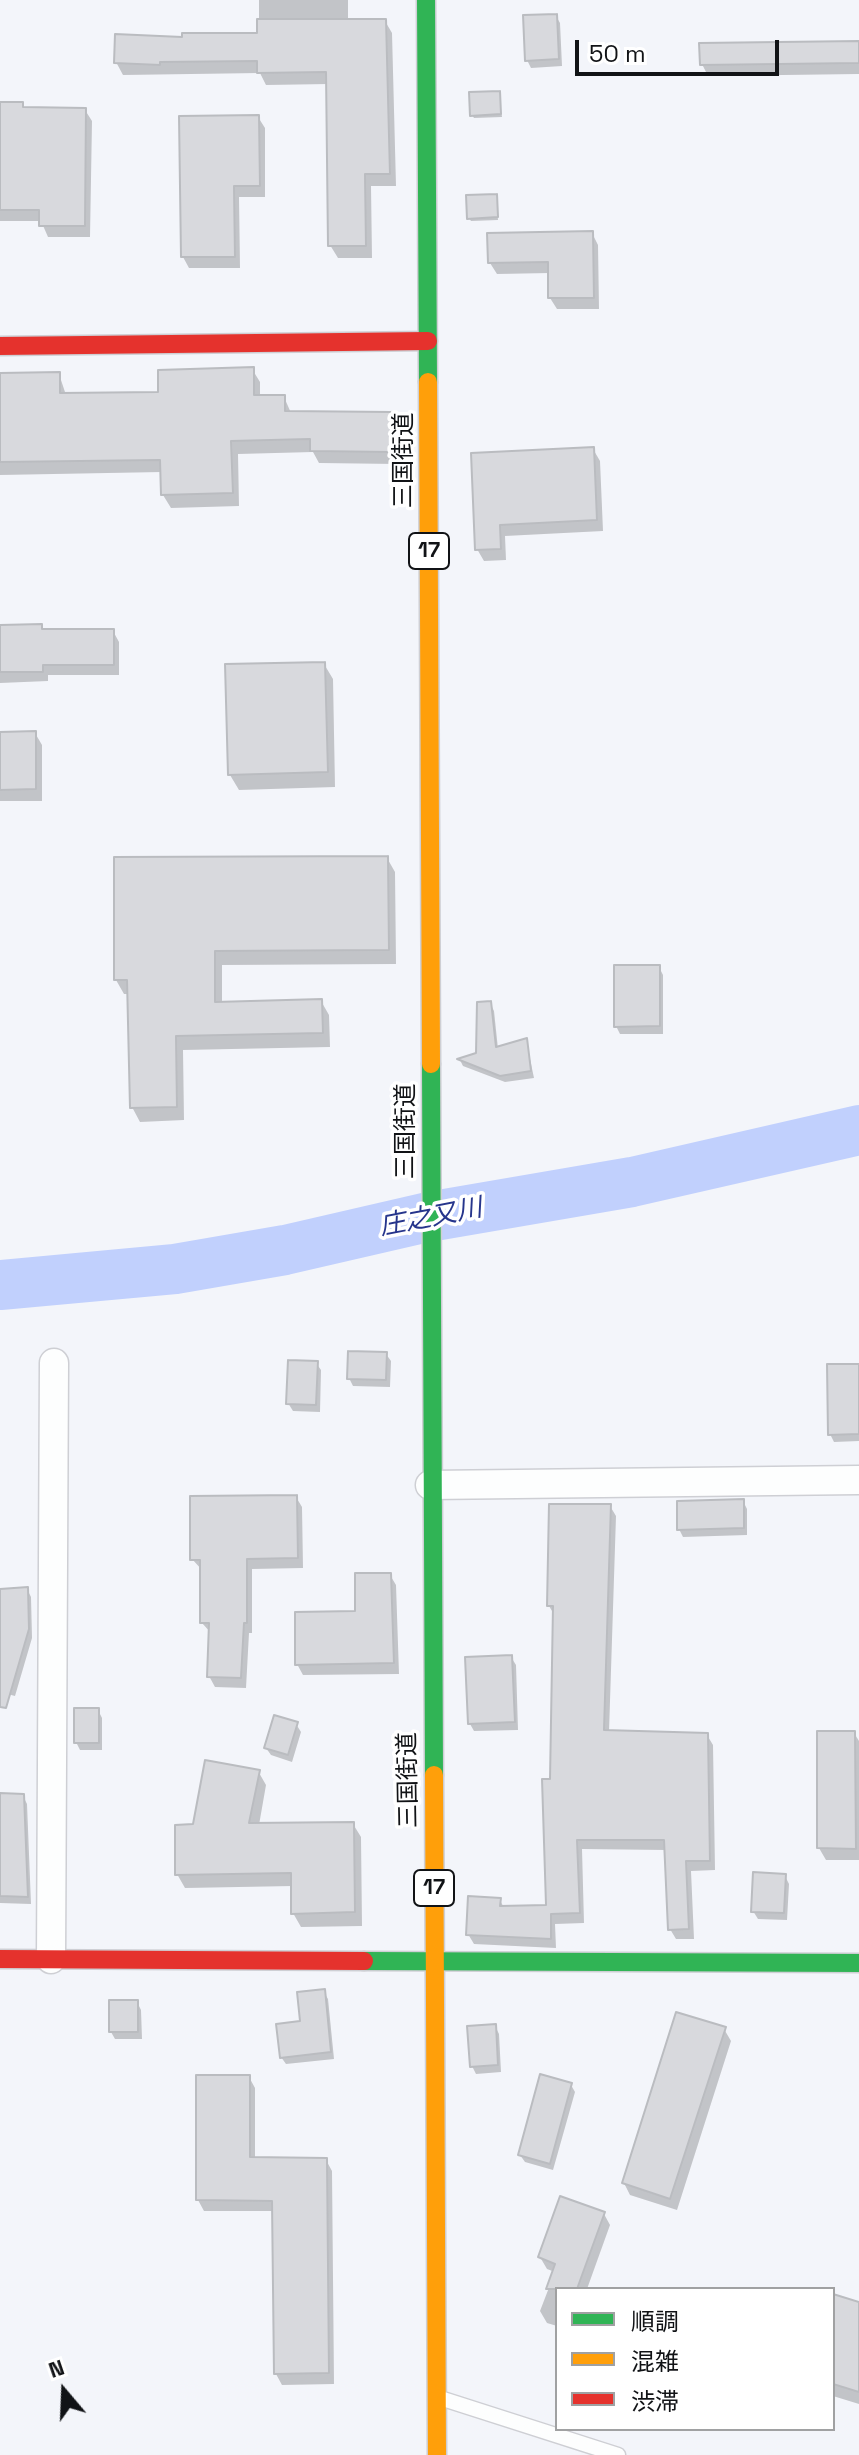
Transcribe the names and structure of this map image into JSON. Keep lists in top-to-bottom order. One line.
{"streets":{"main road":["三国街道","17"]},"water":["庄之又川"],"legend":["順調","混雑","渋滞"],"scale_bar":"50 m","north":"top"}
